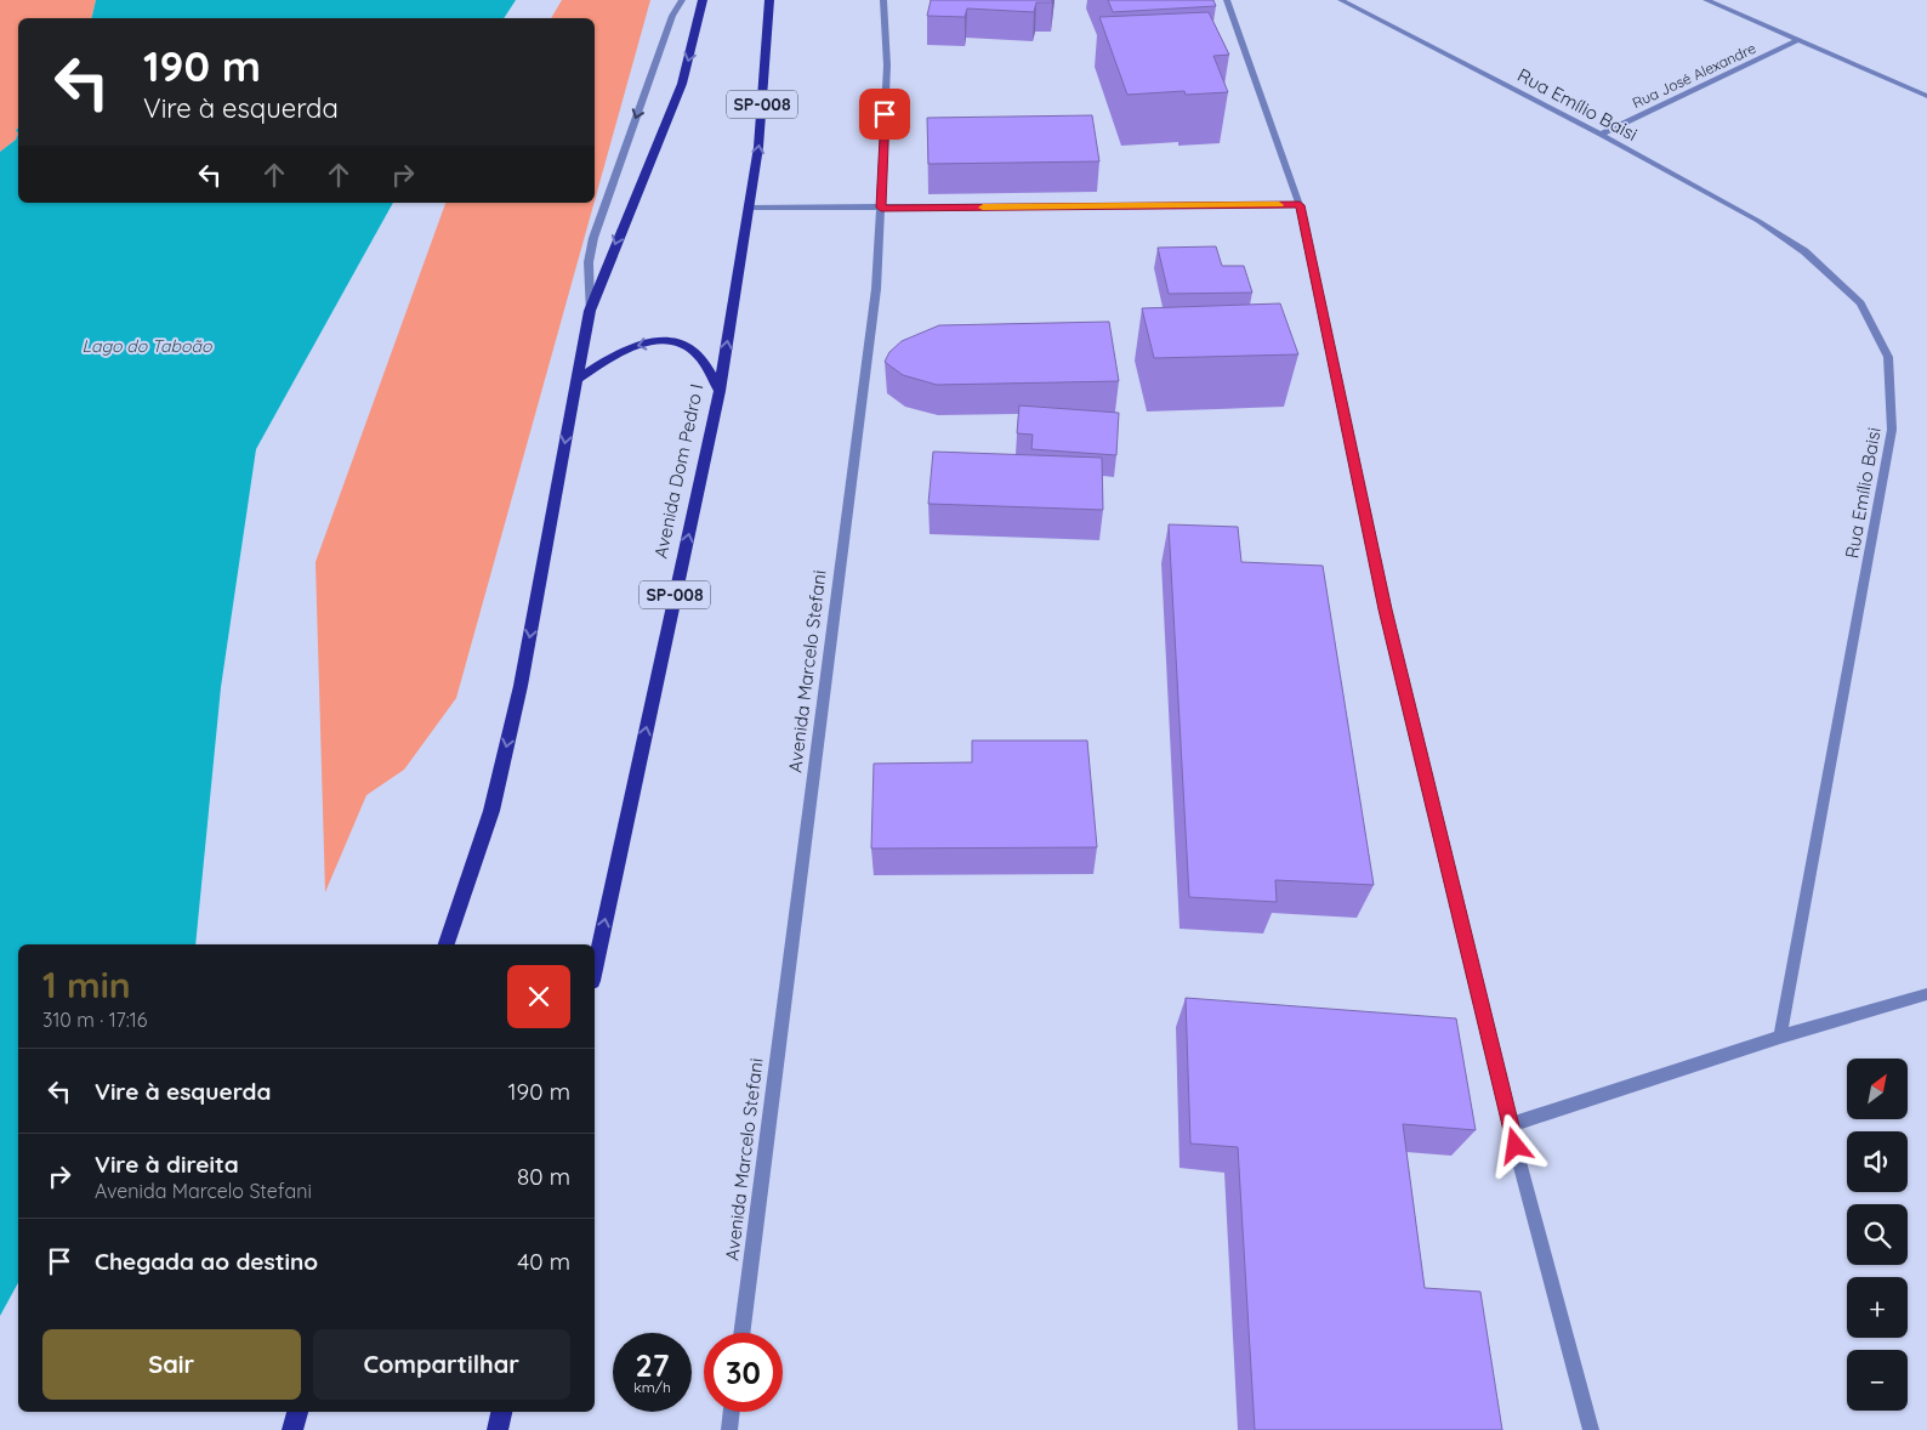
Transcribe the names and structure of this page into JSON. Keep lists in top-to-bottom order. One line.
{"streets":{"main road":["SP-008","Avenida Dom Pedro I"],"street":["Rua José Alexandre","Rua Emílio Baisi","Avenida Marcelo Stefani"]},"crossings":[["Rua José Alexandre","Rua Emílio Baisi"]],"water":["Lago do Taboão"],"north":"top right","page":{"turn":["190 m","Vire à esquerda"],"heading":["1 min","310 m · 17:16"],"list":[{"name":"Vire à esquerda","value":"190 m"},{"name":"Vire à direita","note":"Avenida Marcelo Stefani","value":"80 m"},{"name":"Chegada ao destino","value":"40 m"}],"map_buttons":["+","−"],"buttons":["Sair","Compartilhar"],"speed":"27 km/h","limit":"30"}}
